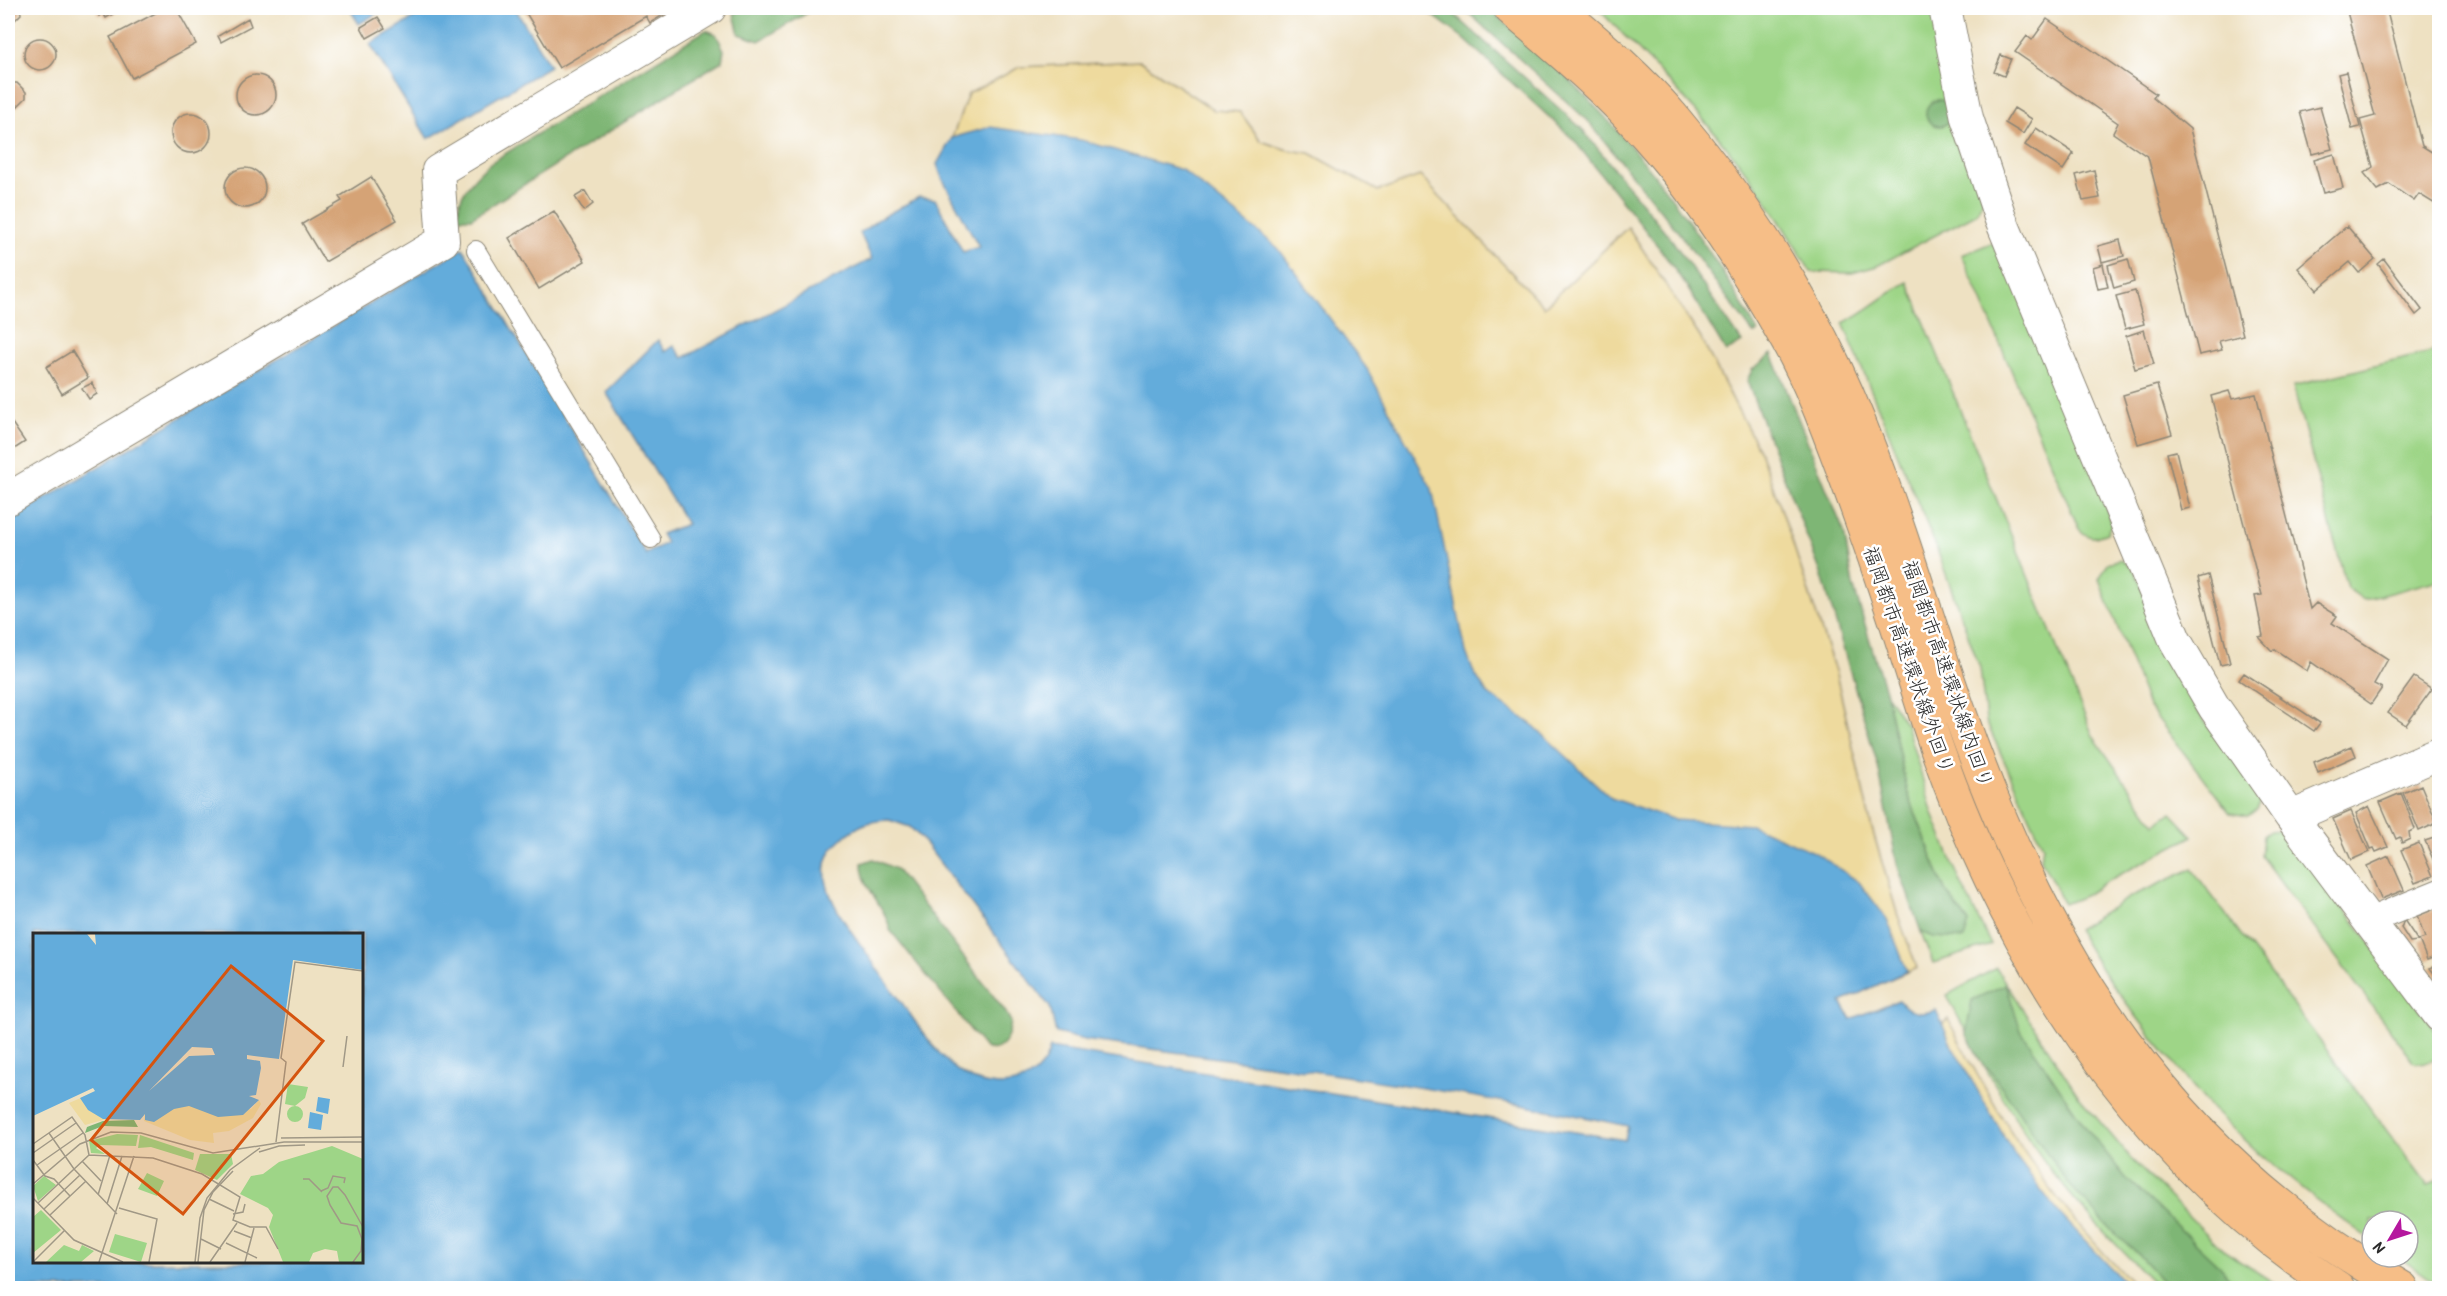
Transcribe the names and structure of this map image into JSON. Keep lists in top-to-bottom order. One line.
{"streets":{"highway":["福岡都市高速環状線外回り","福岡都市高速環状線内回り"]},"crossings":[["福岡都市高速環状線外回り","福岡都市高速環状線内回り"]],"north":"bottom left"}
